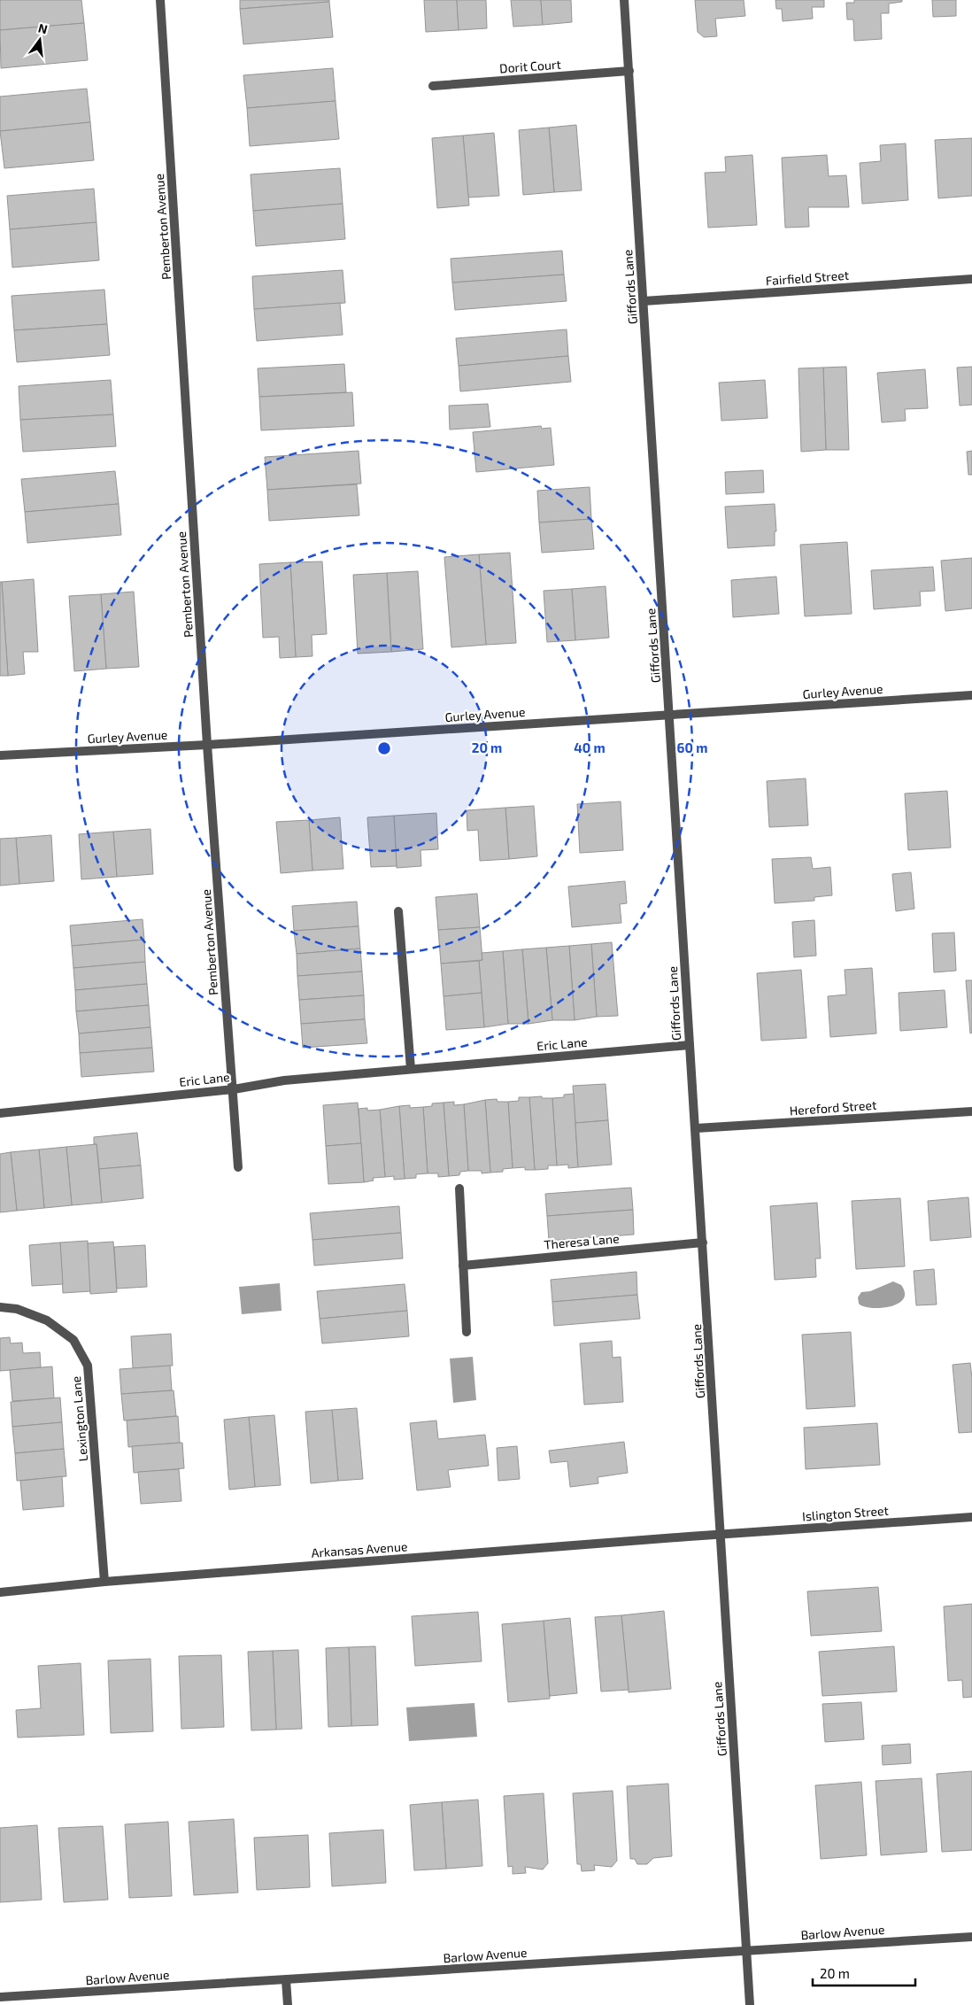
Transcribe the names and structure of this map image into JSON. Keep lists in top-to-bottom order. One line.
{"streets":{"street":["Dorit Court","Pemberton Avenue","Fairfield Street","Giffords Lane","Gurley Avenue","Eric Lane","Hereford Street","Theresa Lane","Lexington Lane","Islington Street","Arkansas Avenue","Barlow Avenue"]},"crossings":[["Dorit Court","Giffords Lane"],["Pemberton Avenue","Gurley Avenue"],["Pemberton Avenue","Eric Lane"],["Fairfield Street","Giffords Lane"],["Giffords Lane","Gurley Avenue"],["Giffords Lane","Eric Lane"],["Giffords Lane","Hereford Street"],["Giffords Lane","Theresa Lane"],["Giffords Lane","Islington Street"],["Giffords Lane","Arkansas Avenue"],["Giffords Lane","Barlow Avenue"],["Lexington Lane","Arkansas Avenue"],["Islington Street","Arkansas Avenue"]],"scale_bar":"20 m","north":"top","rings":["20 m","40 m","60 m"]}
